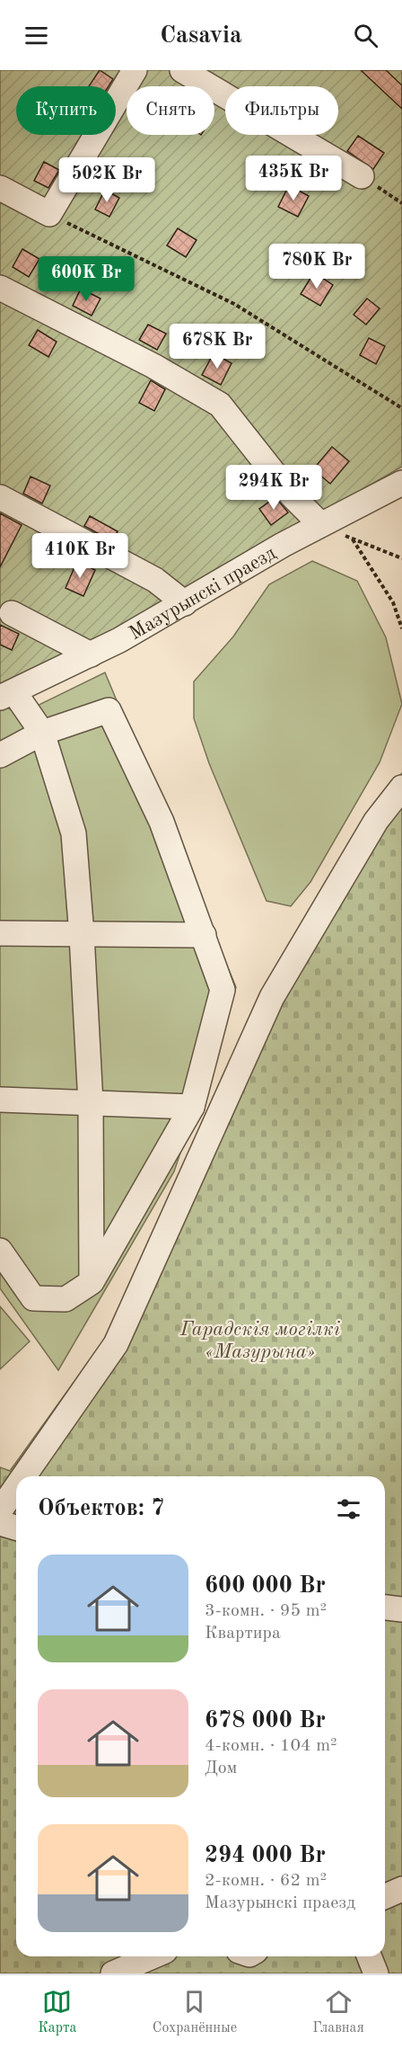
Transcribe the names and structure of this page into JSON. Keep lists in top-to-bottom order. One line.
{"streets":{"street":["Мазурынскі праезд"]},"parks":["Гарадскія могілкі «Мазурына»"],"page":{"header":"Casavia","chip":["Купить","Снять","Фильтры"],"price":["435K Br","502K Br","780K Br","600K Br","678K Br","294K Br","410K Br"],"heading":"Объектов: 7","list":[{"name":"600 000 Br","note":"3-комн. · 95 m² · Квартира"},{"name":"678 000 Br","note":"4-комн. · 104 m² · Дом"},{"name":"294 000 Br","note":"2-комн. · 62 m² · Мазурынскі праезд"}],"tabs":["Карта","Сохранённые","Главная"]}}
